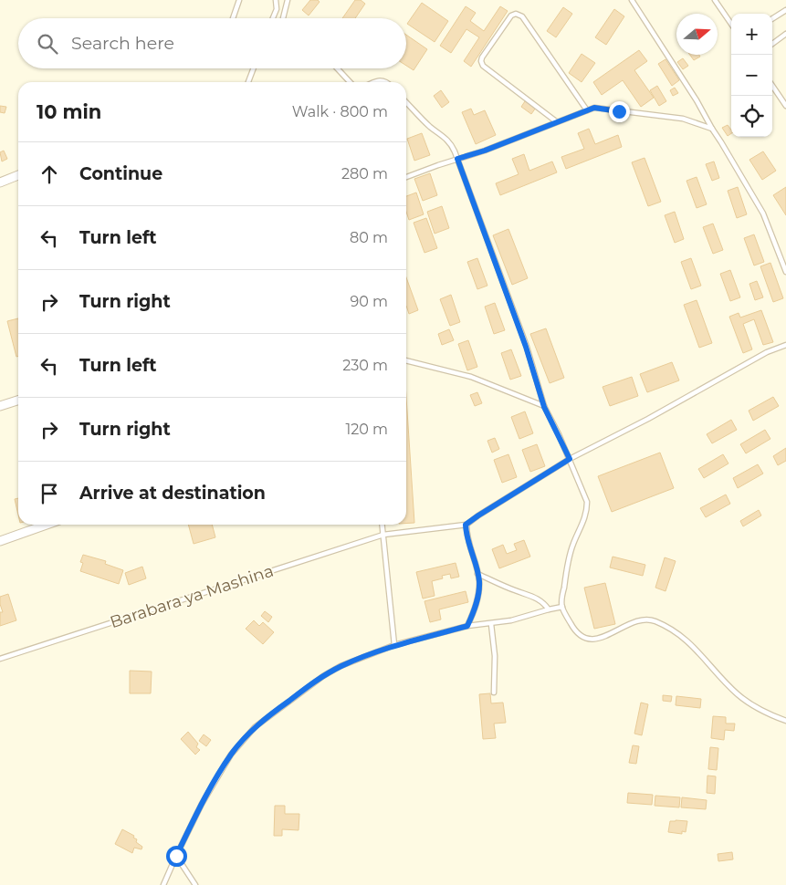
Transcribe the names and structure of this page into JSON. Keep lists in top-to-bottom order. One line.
{"streets":{"lane":["Barabara ya Mashina"]},"north":"right","page":{"map_buttons":["+","−"],"search":"Search here","heading":["10 min","Walk · 800 m"],"list":[["Continue","280 m"],["Turn left","80 m"],["Turn right","90 m"],["Turn left","230 m"],["Turn right","120 m"],"Arrive at destination"]}}
